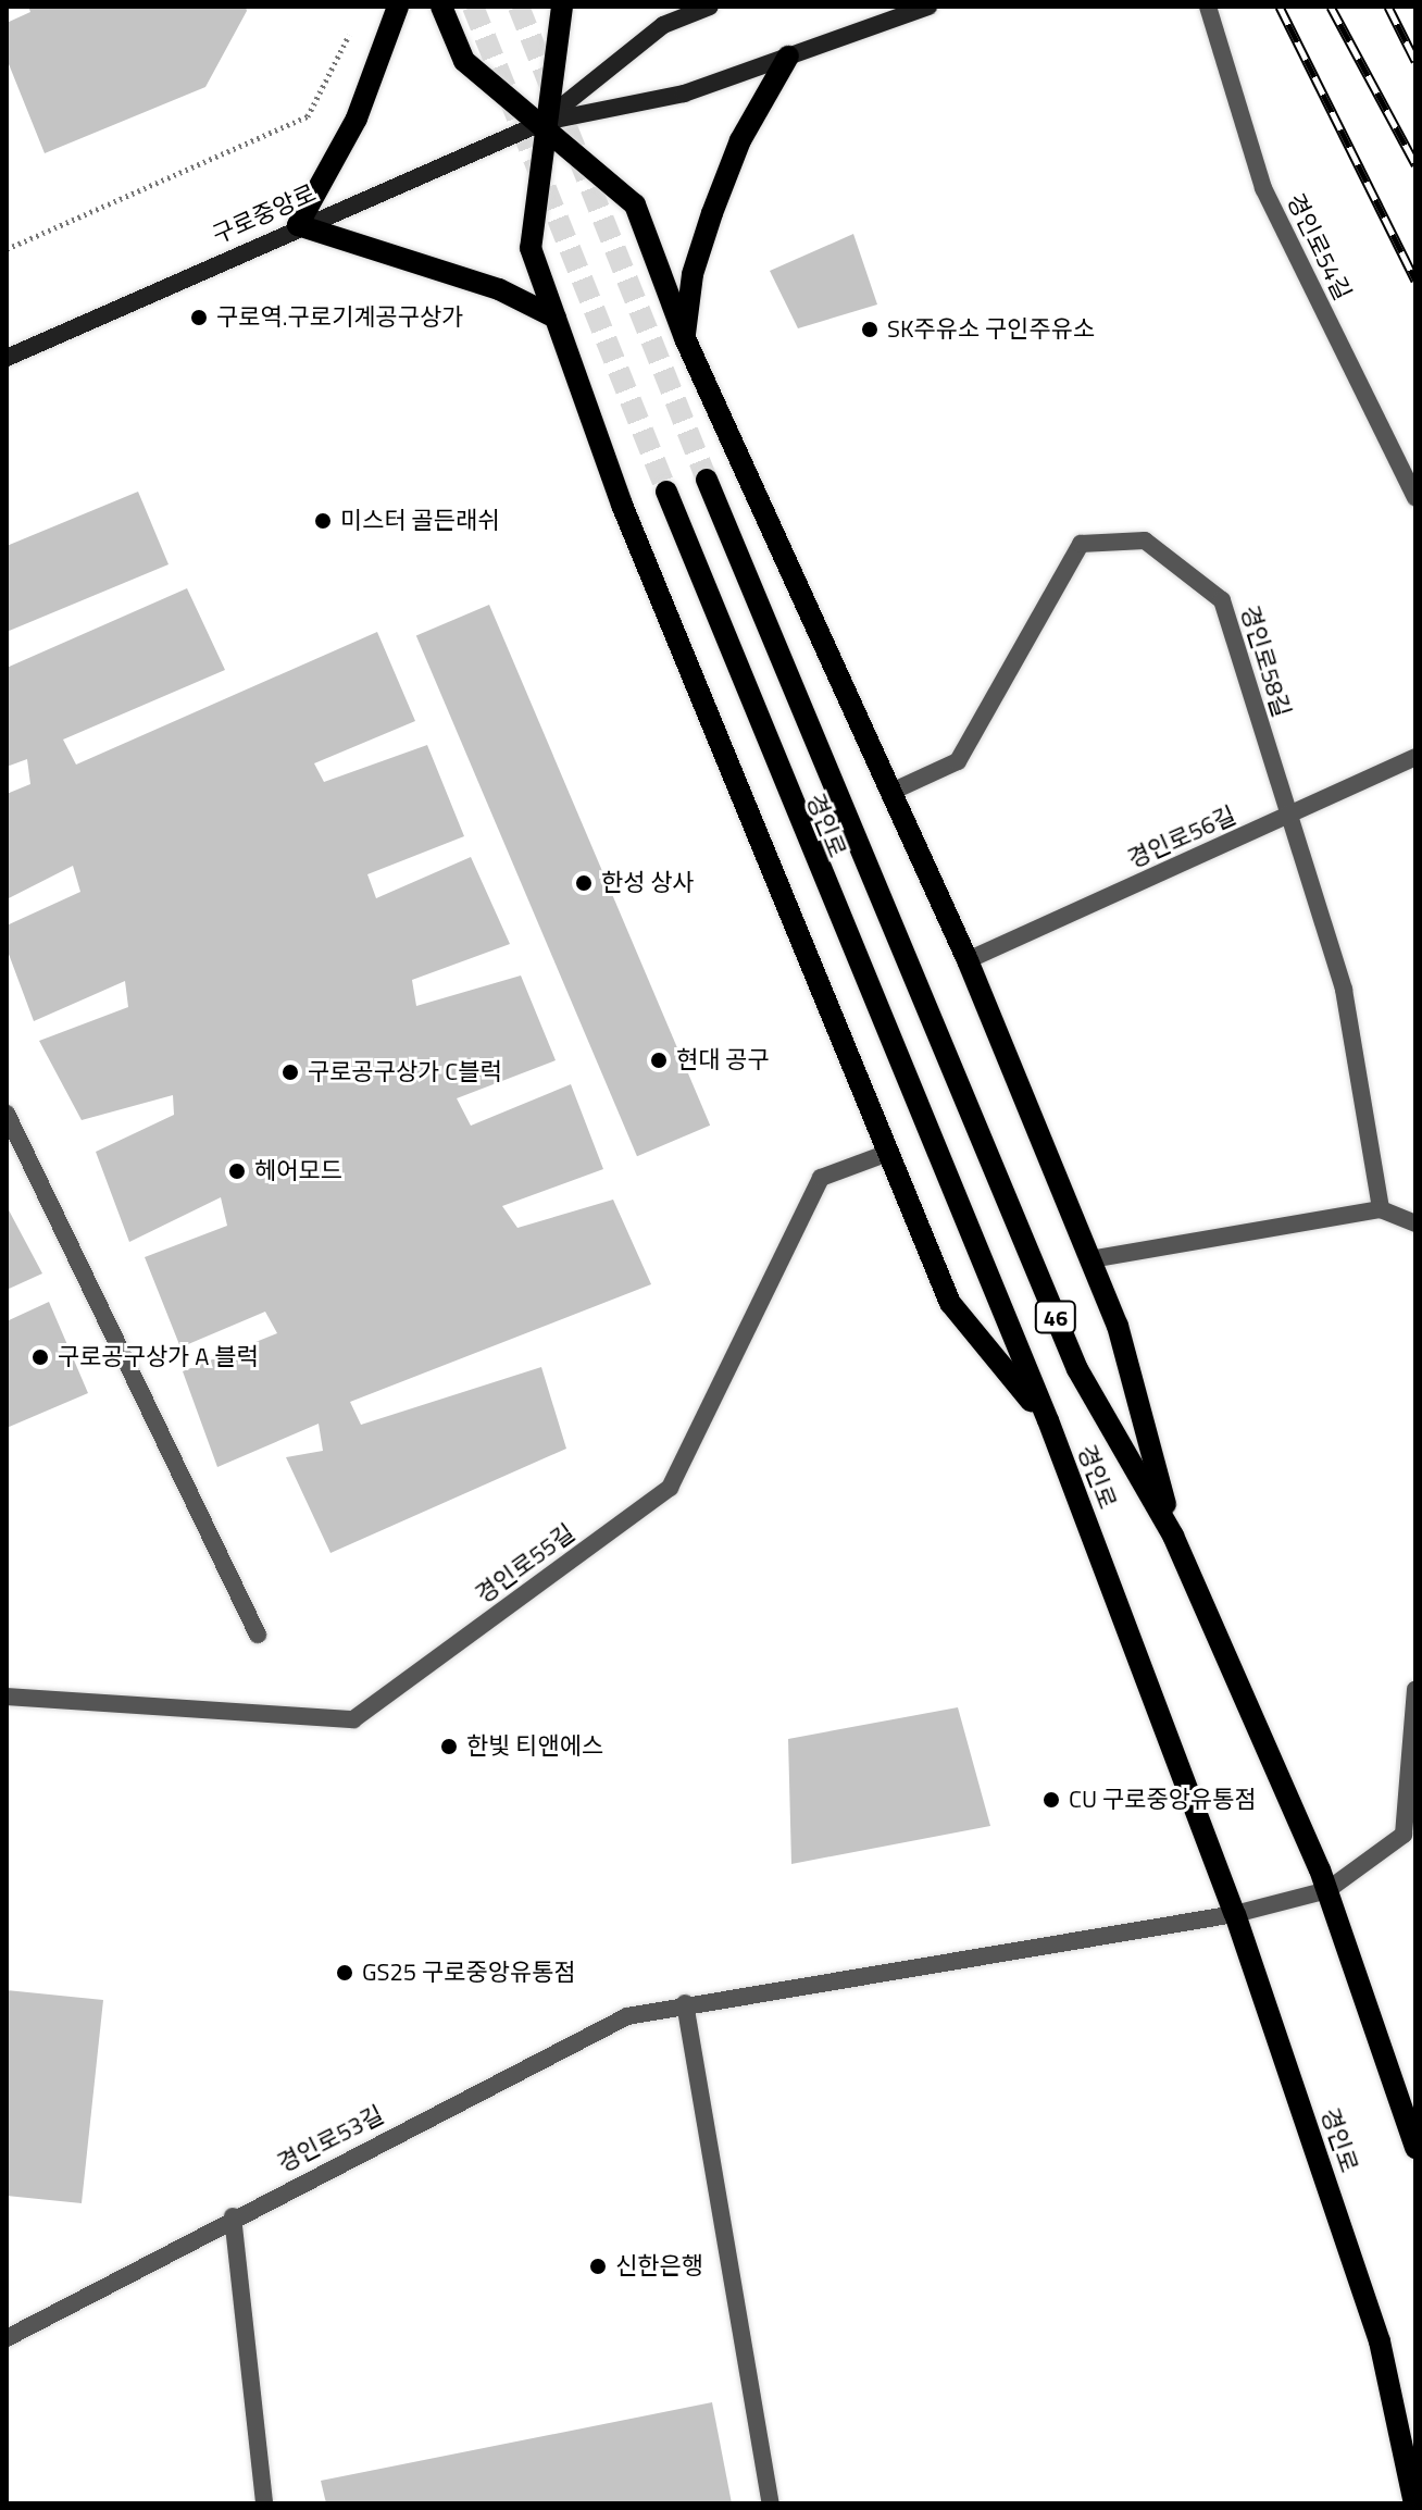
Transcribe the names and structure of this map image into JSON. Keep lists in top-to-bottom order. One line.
{"streets":{"main road":["구로중앙로","경인로","46"],"street":["경인로54길","경인로58길","경인로56길","경인로55길","경인로53길"]},"crossings":[["경인로58길","경인로56길"],["경인로","경인로53길"]],"places":["구로역.구로기계공구상가","SK주유소 구인주유소","미스터 골든래쉬","한성 상사","현대 공구","구로공구상가 C블럭","헤어모드","구로공구상가 A 블럭","한빛 티앤에스","CU 구로중앙유통점","GS25 구로중앙유통점","신한은행"]}
